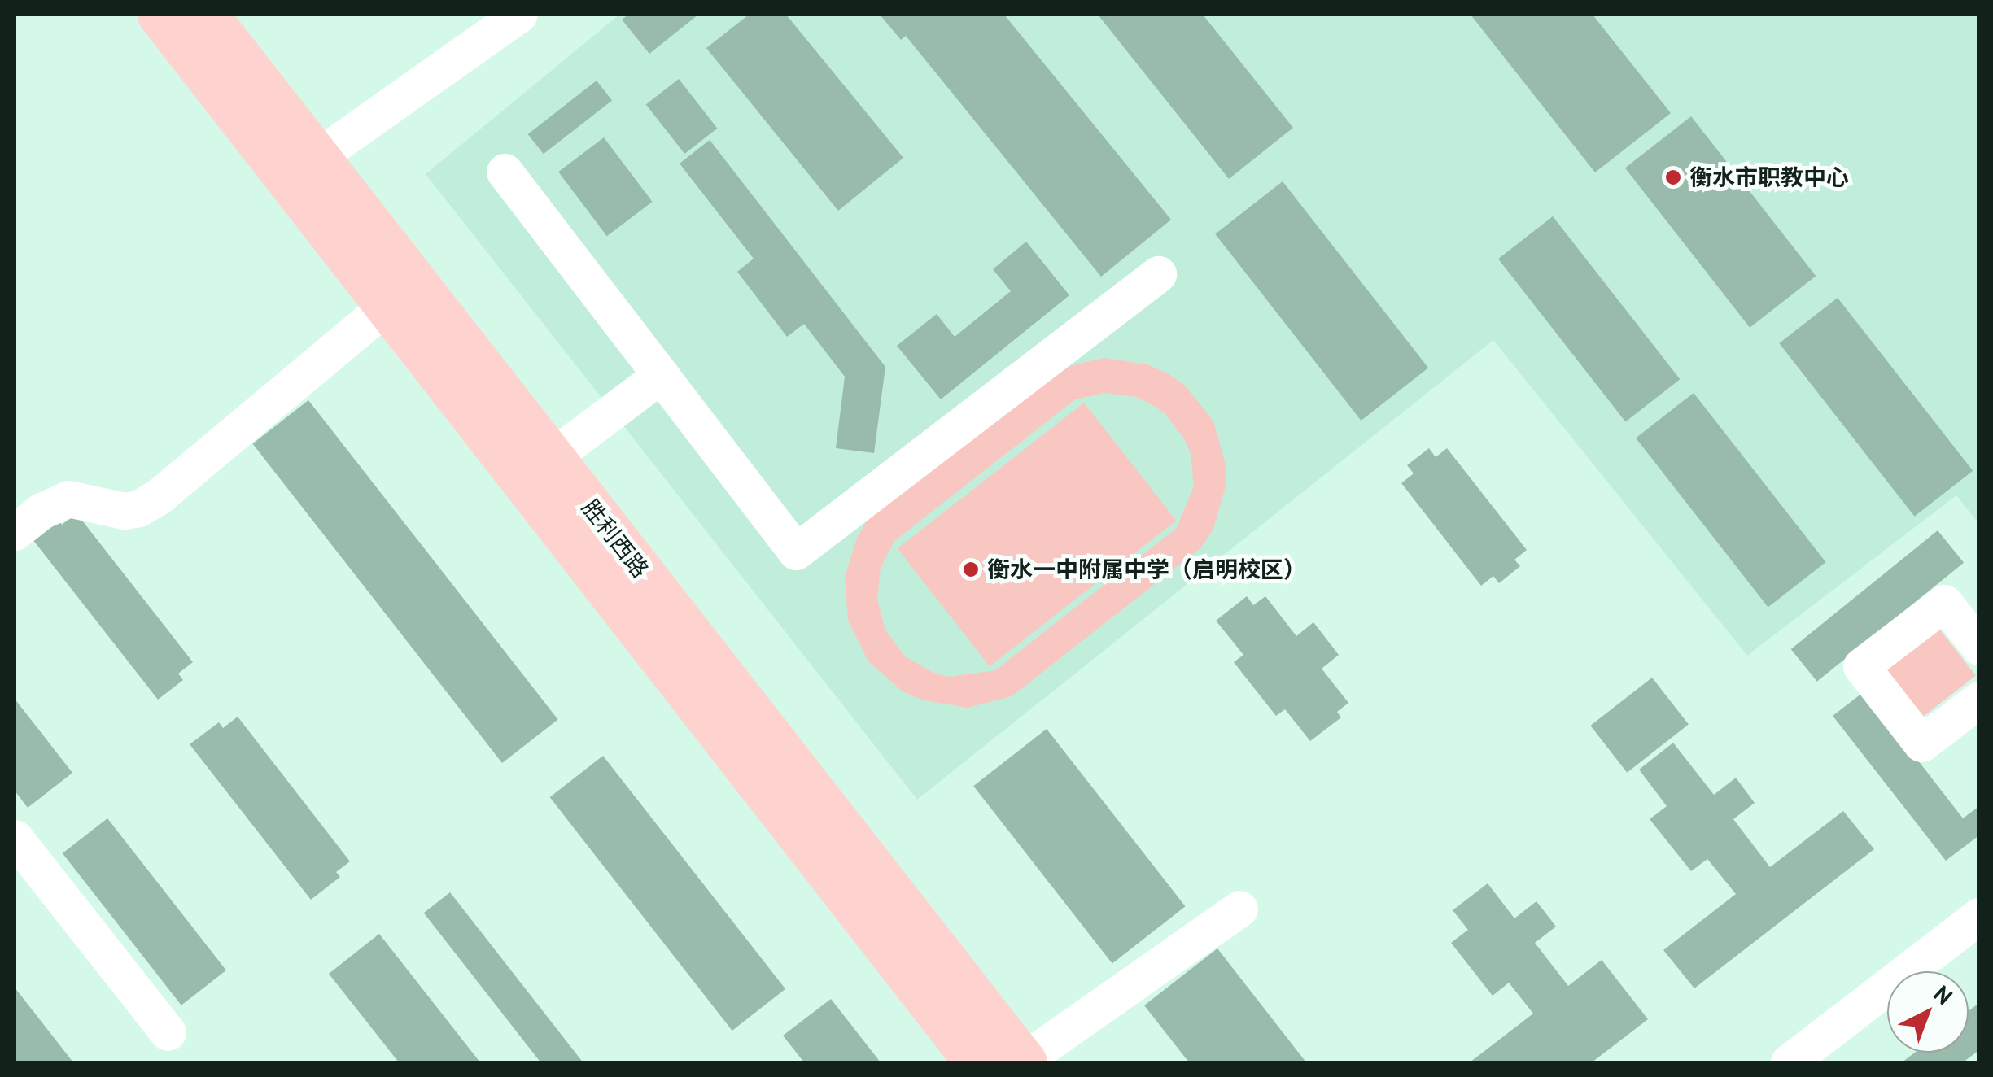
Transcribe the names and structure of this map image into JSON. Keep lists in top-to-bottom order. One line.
{"streets":{"main road":["胜利西路"]},"places":["衡水市职教中心","衡水一中附属中学（启明校区）"],"north":"top right"}
